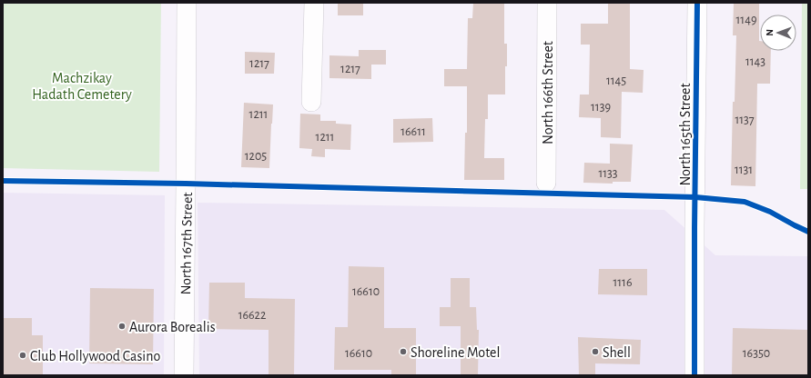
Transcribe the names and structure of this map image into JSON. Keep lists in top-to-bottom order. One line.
{"streets":{"street":["North 166th Street","North 165th Street","North 167th Street"]},"parks":["Machzikay Hadath Cemetery"],"places":["Aurora Borealis","Shoreline Motel","Shell","Club Hollywood Casino"],"house_numbers":["1149","1143","1217","1217","1145","1139","1211","1137","16611","1211","1205","1131","1133","1116","16610","16622","16610","16350"],"north":"left"}
